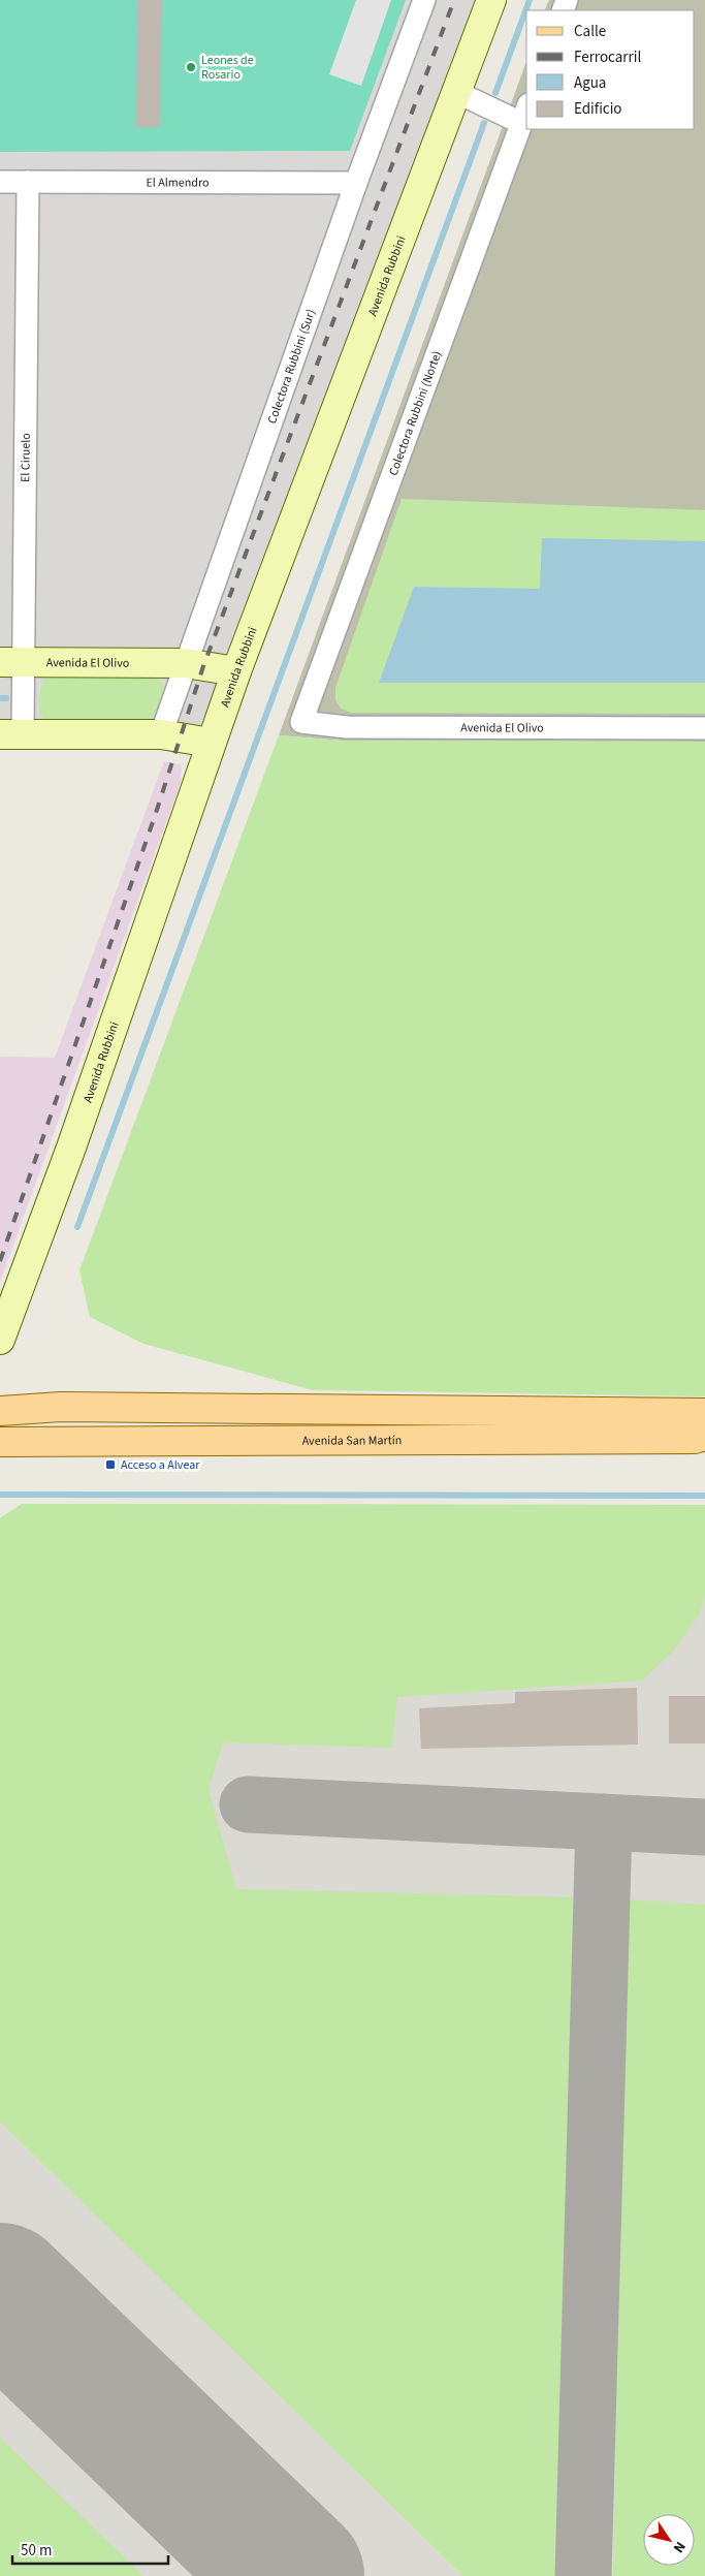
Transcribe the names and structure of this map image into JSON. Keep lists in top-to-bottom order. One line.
{"streets":{"main road":["Avenida Rubbini","Avenida El Olivo","Avenida San Martín"],"street":["El Almendro","Colectora Rubbini (Sur)","Colectora Rubbini (Norte)","El Ciruelo"]},"crossings":[["El Almendro","Colectora Rubbini (Sur)"],["El Almendro","El Ciruelo"],["Avenida Rubbini","Avenida El Olivo"],["Colectora Rubbini (Sur)","Avenida El Olivo"],["Colectora Rubbini (Norte)","Avenida El Olivo"],["El Ciruelo","Avenida El Olivo"]],"places":{"other":["Leones de Rosario"],"transit":["Acceso a Alvear"]},"legend":["Calle","Ferrocarril","Agua","Edificio"],"scale_bar":"50 m","north":"bottom right"}
